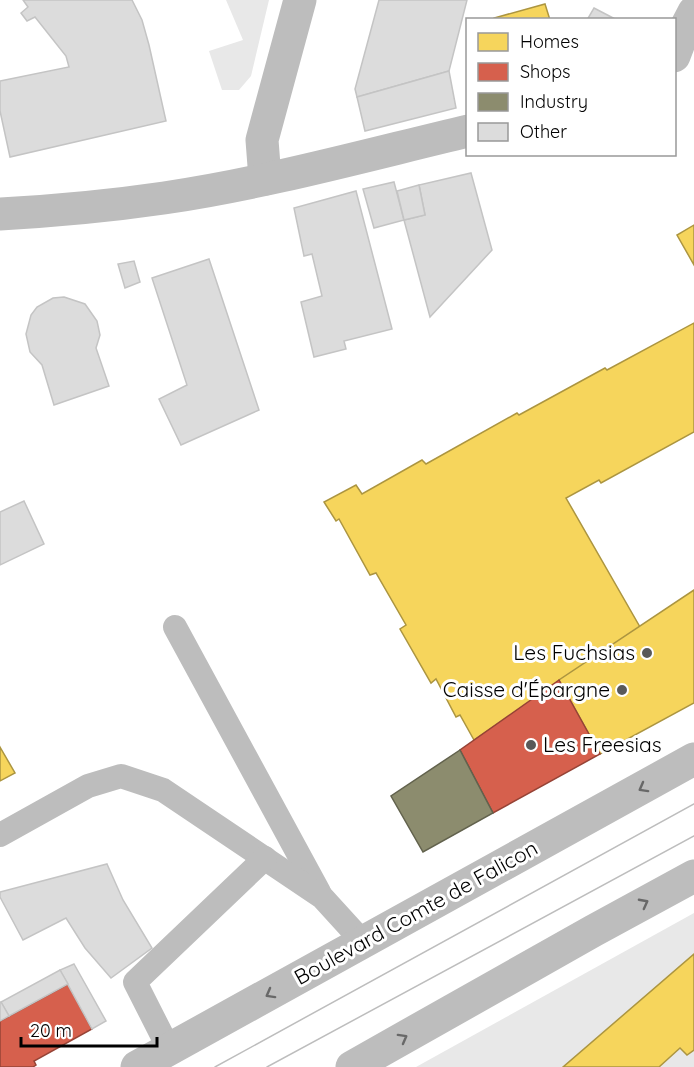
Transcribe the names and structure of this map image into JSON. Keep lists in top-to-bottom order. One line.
{"streets":{"main road":["Boulevard Comte de Falicon"]},"places":["Les Fuchsias","Caisse d'Épargne","Les Freesias"],"legend":["Homes","Shops","Industry","Other"],"scale_bar":"20 m"}
